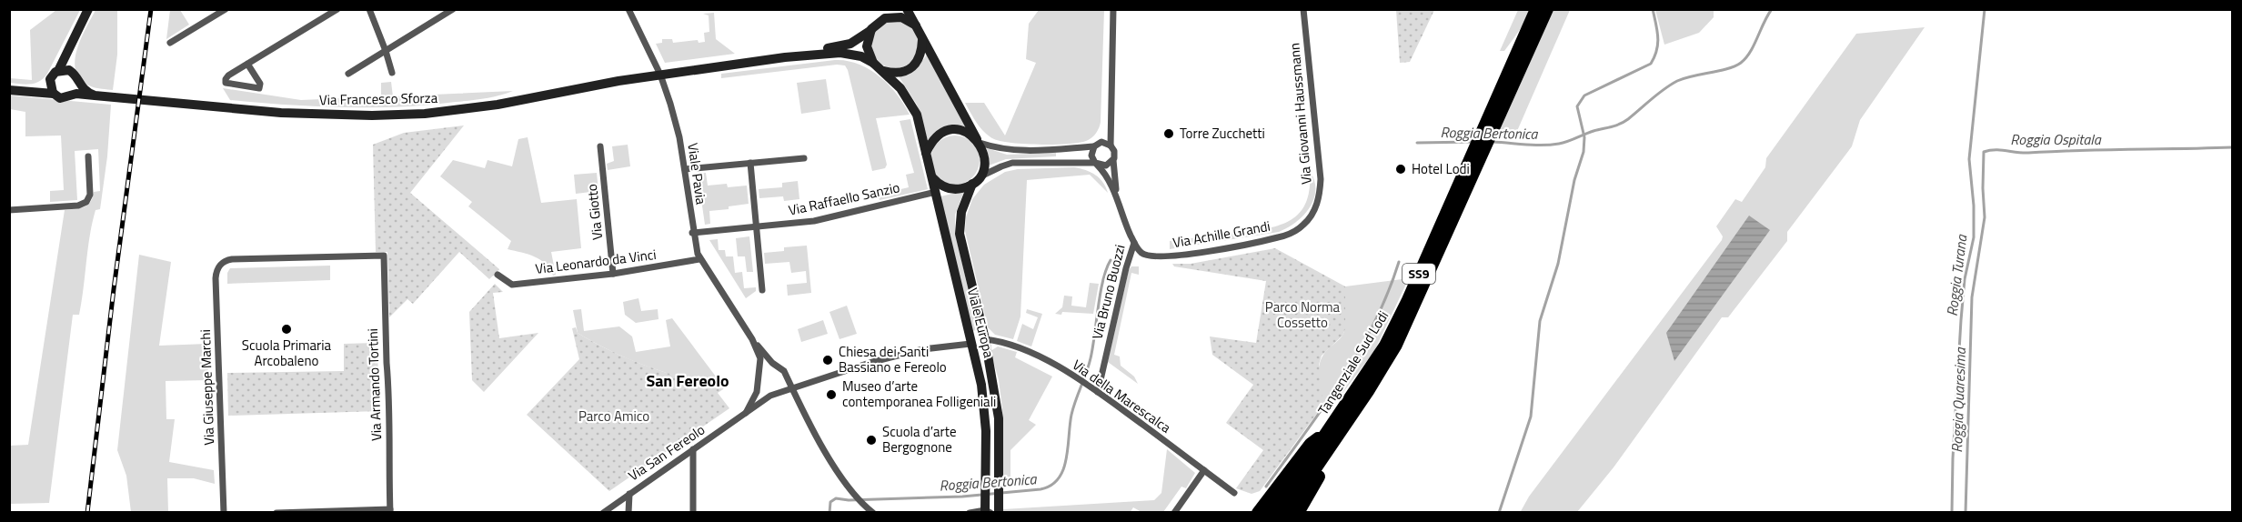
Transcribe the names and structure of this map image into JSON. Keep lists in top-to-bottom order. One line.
{"streets":{"highway":["SS9","Tangenziale Sud Lodi"],"street":["Via Francesco Sforza","Via Giovanni Haussmann","Viale Pavia","Via Raffaello Sanzio","Via Giotto","Via Achille Grandi","Via Leonardo da Vinci","Via Bruno Buozzi","Viale Europa","Via Armando Tortini","Via Giuseppe Marchi","Via della Marescalca","Via San Fereolo"]},"crossings":[["Via Francesco Sforza","Viale Pavia"],["Via Francesco Sforza","Viale Europa"],["Via Giovanni Haussmann","Via Achille Grandi"],["Viale Pavia","Via Raffaello Sanzio"],["Viale Pavia","Via Leonardo da Vinci"],["Viale Pavia","Via San Fereolo"],["Via Raffaello Sanzio","Viale Europa"],["Via Giotto","Via Leonardo da Vinci"],["Via Achille Grandi","Via Bruno Buozzi"],["Via Bruno Buozzi","Via della Marescalca"],["Viale Europa","Via della Marescalca"],["Via Armando Tortini","Via Giuseppe Marchi"]],"districts":["San Fereolo"],"water":["Roggia Bertonica","Roggia Ospitala","Roggia Turana","Roggia Quaresima"],"parks":["Parco Norma Cossetto","Parco Amico"],"places":["Torre Zucchetti","Hotel Lodi","Scuola Primaria Arcobaleno","Chiesa dei Santi Bassiano e Fereolo","Museo d’arte contemporanea Folligeniali","Scuola d’arte Bergognone"]}
